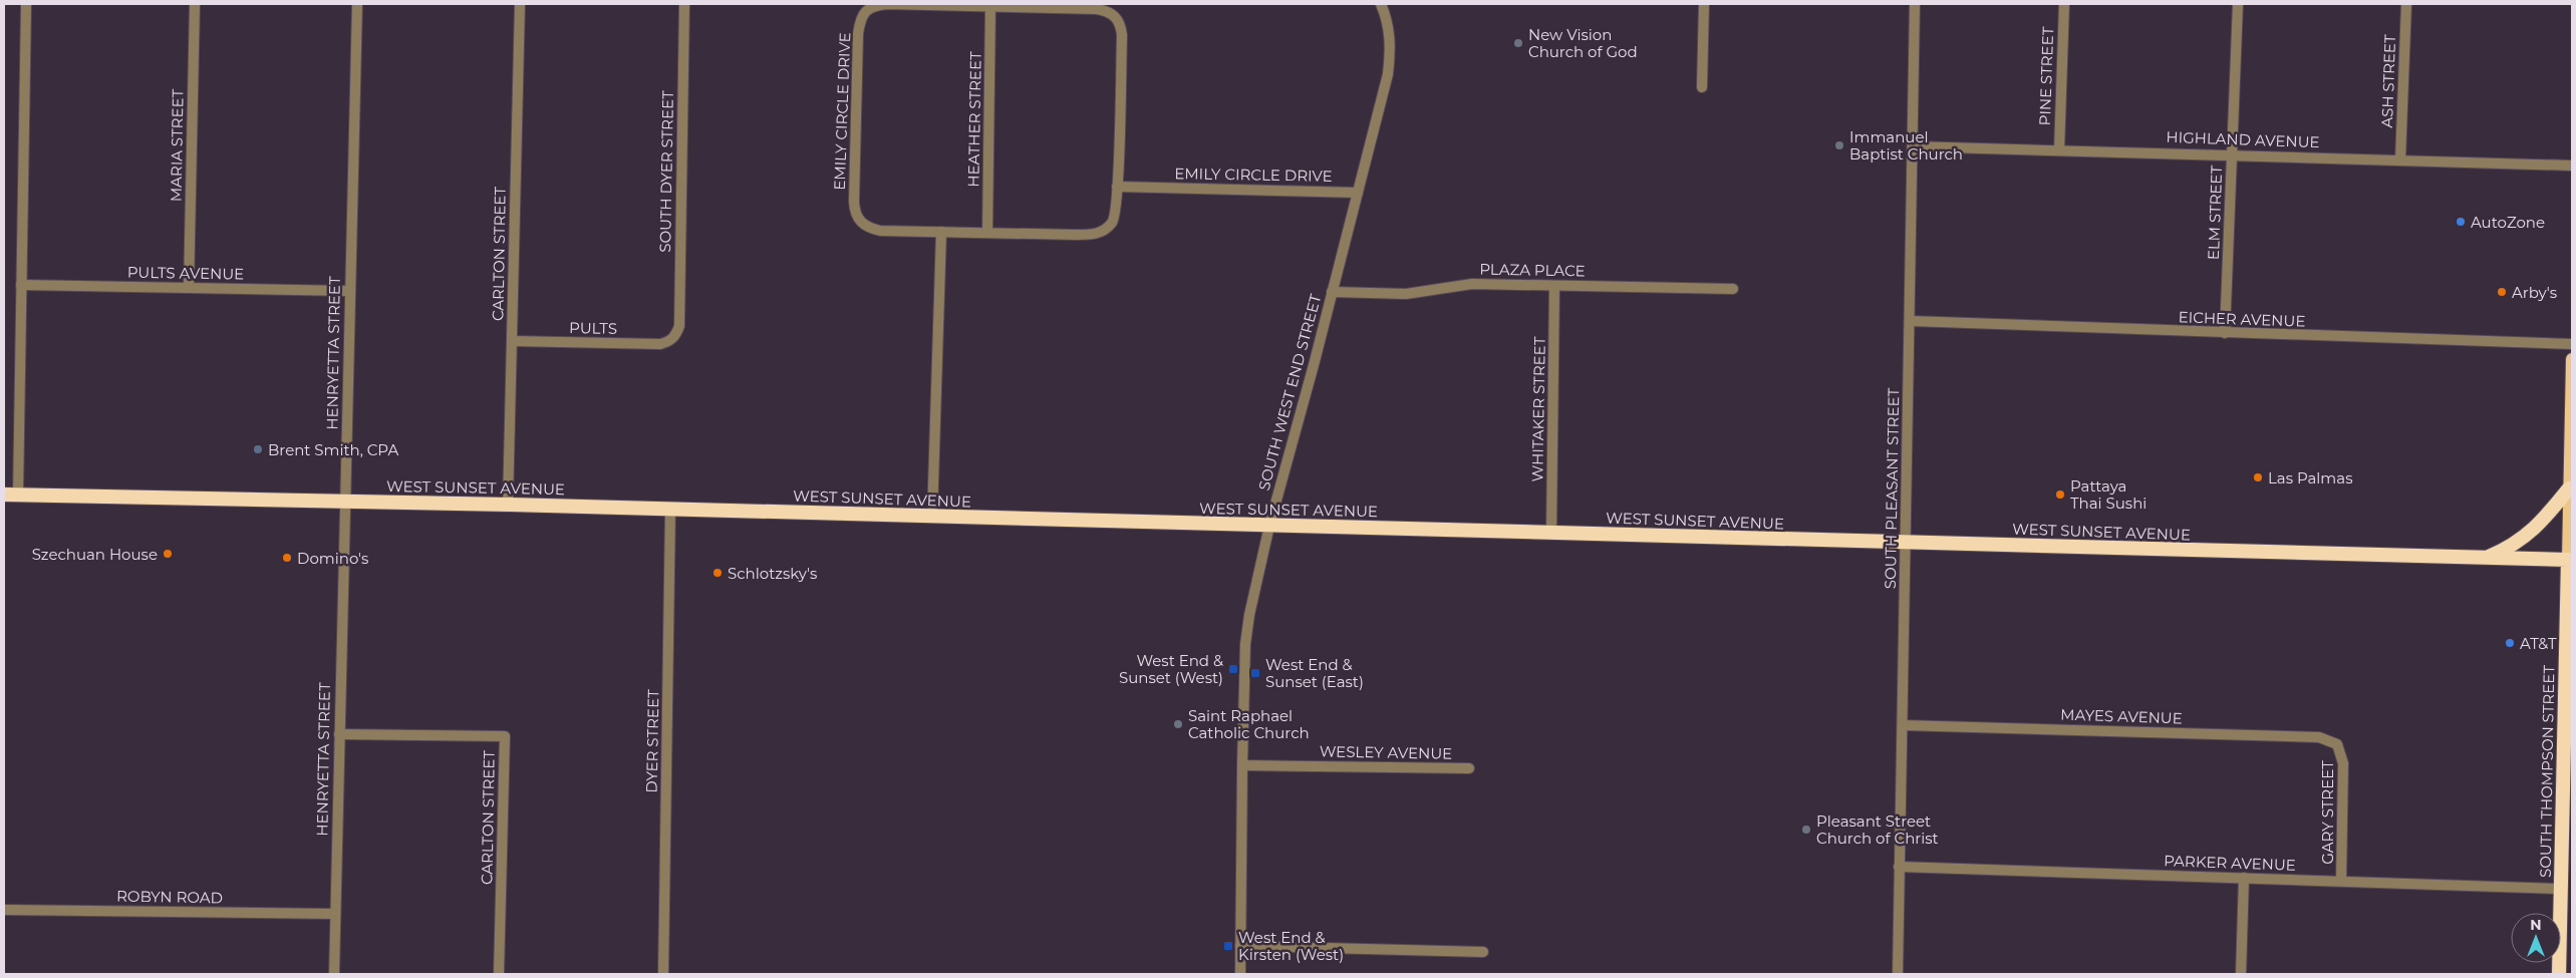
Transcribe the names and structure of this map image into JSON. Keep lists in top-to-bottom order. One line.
{"streets":{"highway":["WEST SUNSET AVENUE","SOUTH THOMPSON STREET"],"street":["PINE STREET","ASH STREET","EMILY CIRCLE DRIVE","HEATHER STREET","HIGHLAND AVENUE","MARIA STREET","SOUTH DYER STREET","ELM STREET","CARLTON STREET","PLAZA PLACE","PULTS AVENUE","EICHER AVENUE","PULTS","HENRYETTA STREET","SOUTH WEST END STREET","WHITAKER STREET","SOUTH PLEASANT STREET","MAYES AVENUE","DYER STREET","WESLEY AVENUE","GARY STREET","PARKER AVENUE","ROBYN ROAD"]},"crossings":[["PINE STREET","HIGHLAND AVENUE"],["ASH STREET","HIGHLAND AVENUE"],["EMILY CIRCLE DRIVE","HEATHER STREET"],["EMILY CIRCLE DRIVE","SOUTH WEST END STREET"],["HIGHLAND AVENUE","ELM STREET"],["HIGHLAND AVENUE","SOUTH PLEASANT STREET"],["MARIA STREET","PULTS AVENUE"],["SOUTH DYER STREET","PULTS"],["ELM STREET","EICHER AVENUE"],["CARLTON STREET","PULTS"],["CARLTON STREET","HENRYETTA STREET"],["CARLTON STREET","WEST SUNSET AVENUE"],["PLAZA PLACE","SOUTH WEST END STREET"],["PLAZA PLACE","WHITAKER STREET"],["PULTS AVENUE","HENRYETTA STREET"],["EICHER AVENUE","SOUTH PLEASANT STREET"],["HENRYETTA STREET","WEST SUNSET AVENUE"],["HENRYETTA STREET","ROBYN ROAD"],["SOUTH WEST END STREET","WEST SUNSET AVENUE"],["SOUTH WEST END STREET","WESLEY AVENUE"],["WHITAKER STREET","WEST SUNSET AVENUE"],["WEST SUNSET AVENUE","SOUTH PLEASANT STREET"],["WEST SUNSET AVENUE","DYER STREET"],["WEST SUNSET AVENUE","SOUTH THOMPSON STREET"],["SOUTH PLEASANT STREET","MAYES AVENUE"],["SOUTH PLEASANT STREET","PARKER AVENUE"],["MAYES AVENUE","GARY STREET"],["SOUTH THOMPSON STREET","PARKER AVENUE"],["GARY STREET","PARKER AVENUE"]],"places":{"other":["New Vision Church of God","Immanuel Baptist Church","AutoZone","Arby's","Brent Smith, CPA","Las Palmas","Pattaya Thai Sushi","Szechuan House","Domino's","Schlotzsky's","AT&T","Saint Raphael Catholic Church","Pleasant Street Church of Christ"],"transit":["West End & Sunset (West)","West End & Sunset (East)","West End & Kirsten (West)"]},"north":"top"}
